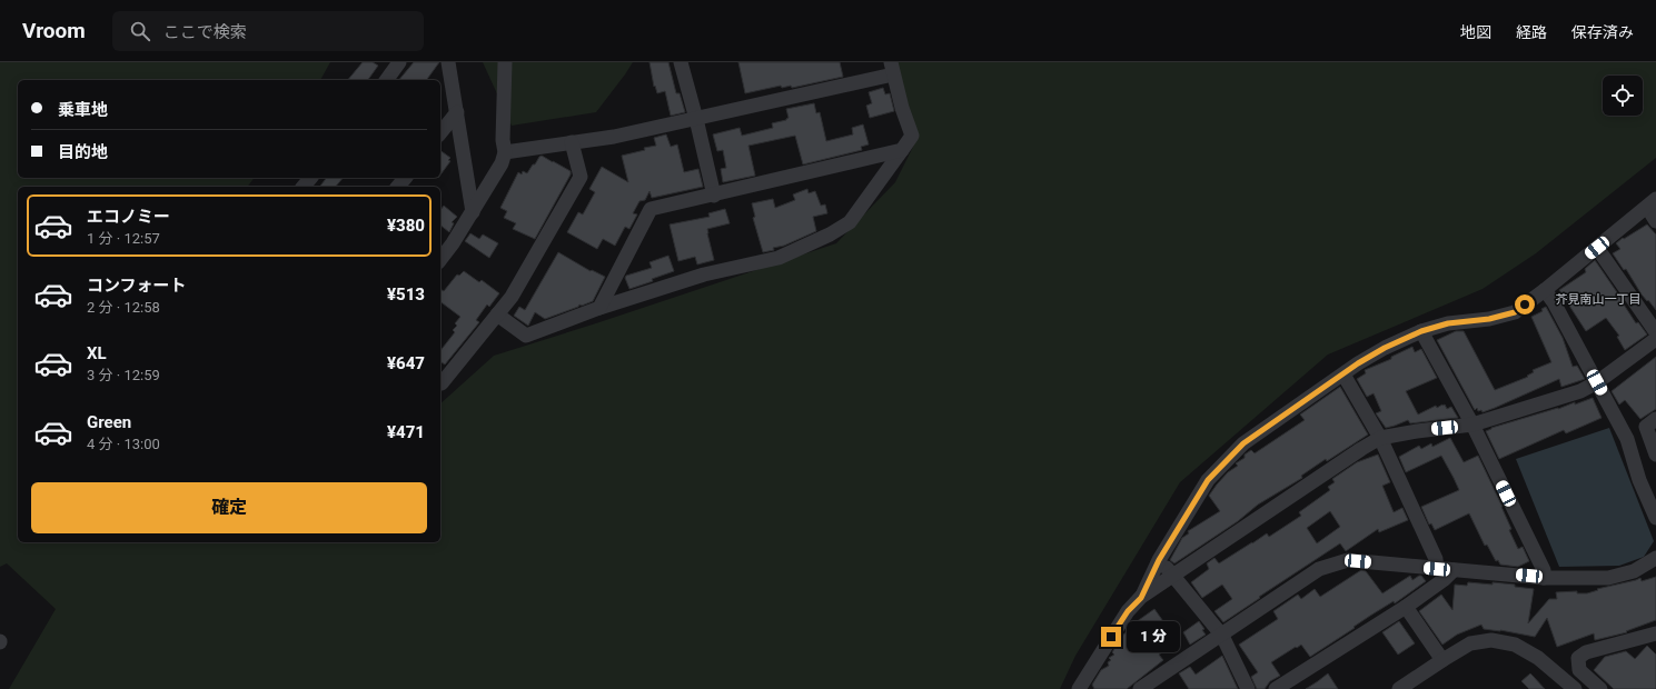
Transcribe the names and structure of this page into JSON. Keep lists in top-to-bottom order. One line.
{"districts":["芥見南山一丁目"],"page":{"header":"Vroom","search":"ここで検索","nav":["地図","経路","保存済み"],"banner":["乗車地","目的地"],"list":[{"name":"エコノミー","note":"1 分 · 12:57","value":"¥380"},{"name":"コンフォート","note":"2 分 · 12:58","value":"¥513"},{"name":"XL","note":"3 分 · 12:59","value":"¥647"},{"name":"Green","note":"4 分 · 13:00","value":"¥471"}],"buttons":"確定","bubble":"1 分"}}
